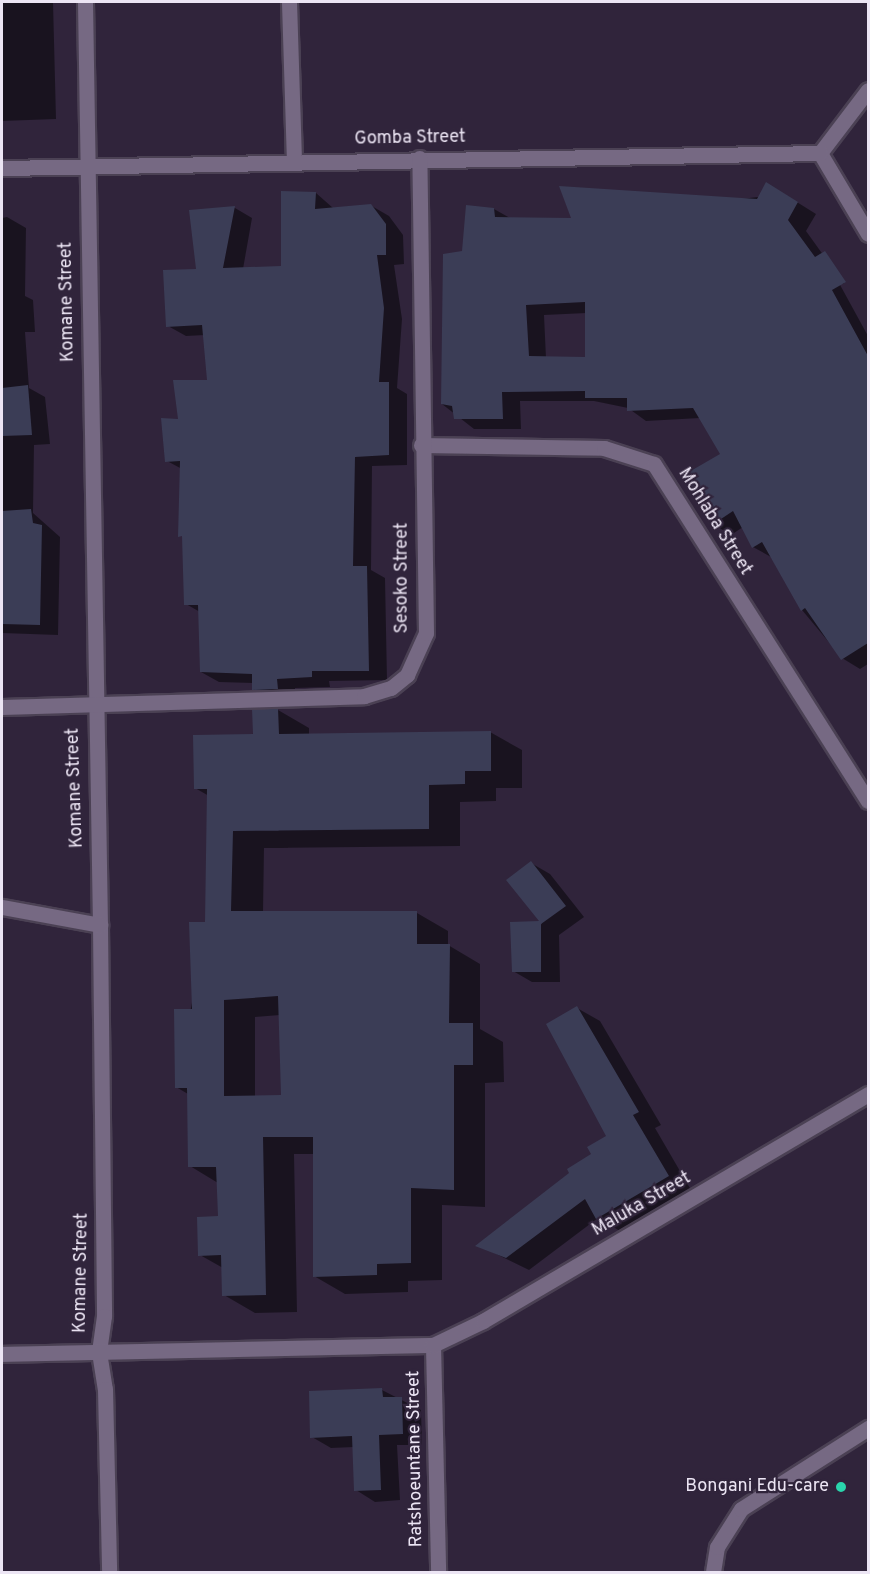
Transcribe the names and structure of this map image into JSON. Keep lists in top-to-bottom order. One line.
{"streets":{"street":["Gomba Street","Komane Street","Mohlaba Street","Sesoko Street","Maluka Street","Ratshoeuntane Street"]},"crossings":[["Gomba Street","Komane Street"],["Gomba Street","Sesoko Street"],["Komane Street","Sesoko Street"],["Mohlaba Street","Sesoko Street"],["Maluka Street","Ratshoeuntane Street"]],"places":["Bongani Edu-care"]}
